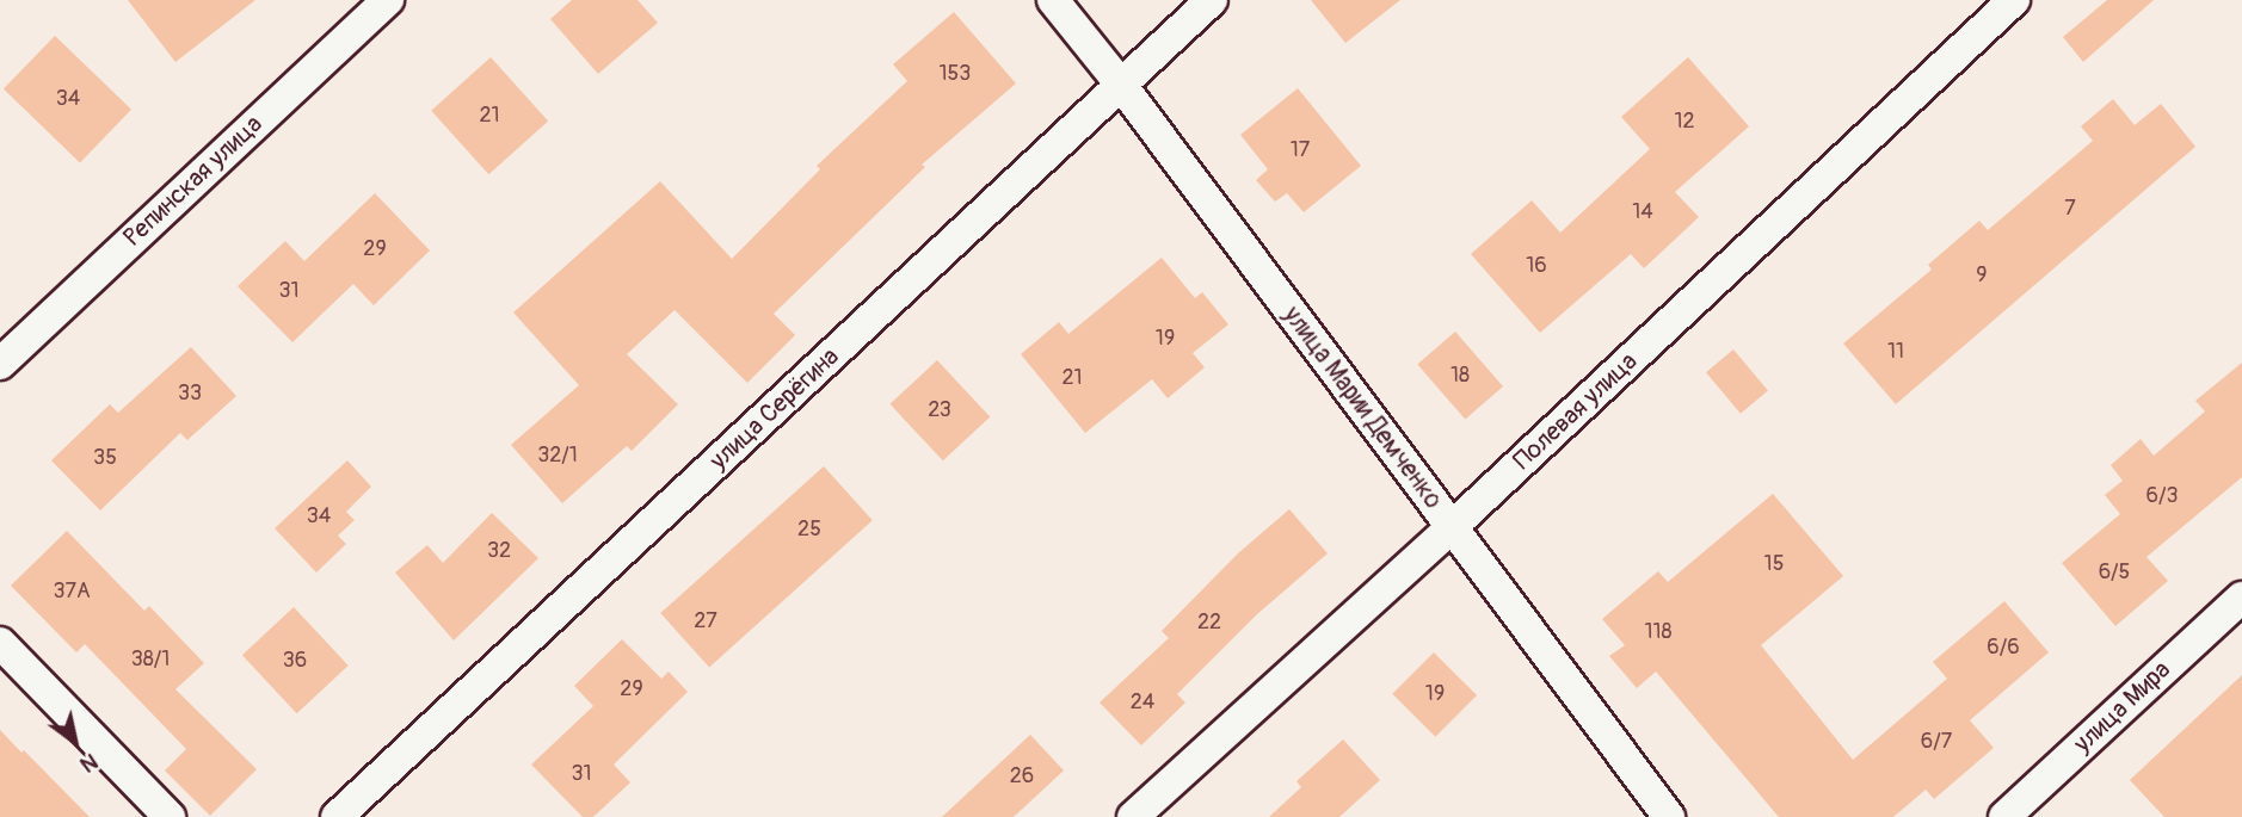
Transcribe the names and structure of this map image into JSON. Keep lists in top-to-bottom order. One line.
{"streets":{"street":["Репинская улица","улица Марии Демченко","улица Серёгина","Полевая улица","улица Мира"]},"crossings":[["улица Марии Демченко","улица Серёгина"],["улица Марии Демченко","Полевая улица"]],"house_numbers":["153","34","21","12","17","7","14","29","16","9","31","19","11","18","21","33","23","32/1","35","6/3","34","25","32","15","6/5","37А","27","22","118","6/6","38/1","36","29","19","24","6/7","31","26"],"north":"bottom right"}
